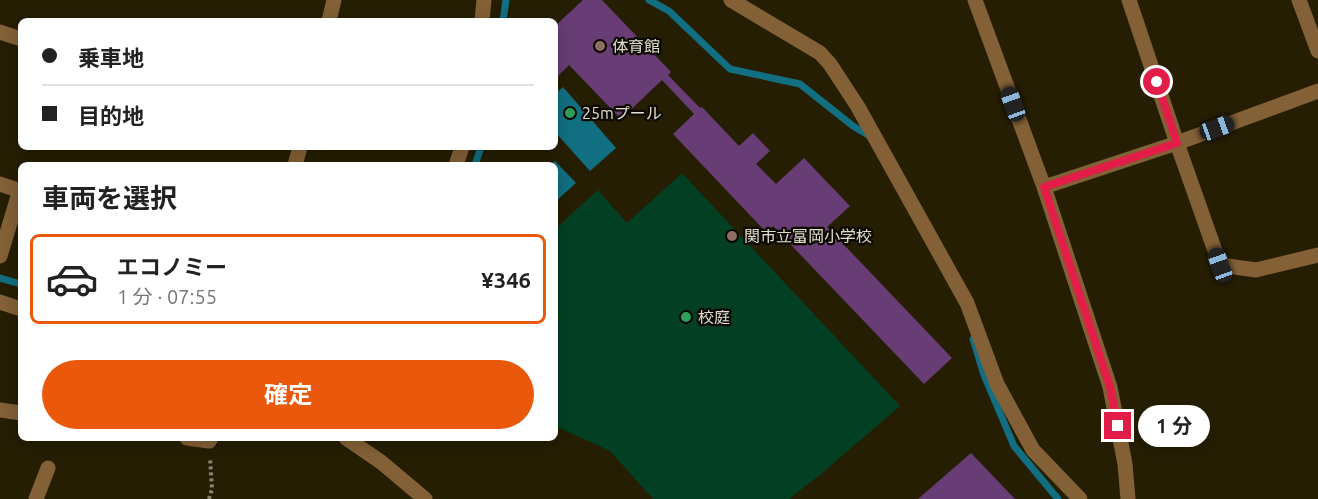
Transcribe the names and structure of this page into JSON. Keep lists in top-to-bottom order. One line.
{"places":["体育館","25mプール","関市立富岡小学校","校庭"],"page":{"banner":["乗車地","目的地"],"heading":"車両を選択","list":[{"name":"エコノミー","note":"1 分 · 07:55","value":"¥346"}],"buttons":"確定","bubble":"1 分"}}
